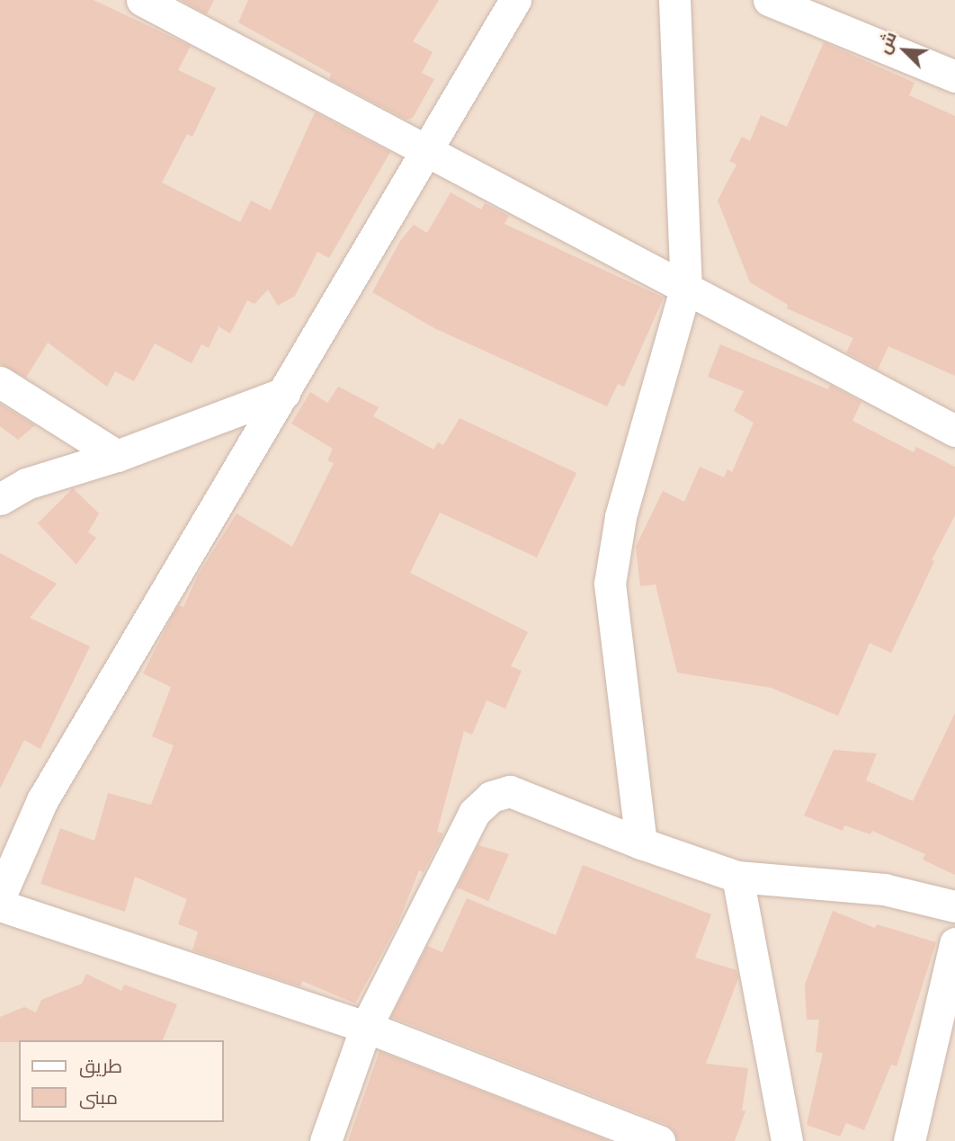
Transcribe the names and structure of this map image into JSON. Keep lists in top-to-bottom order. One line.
{"legend":["طريق","مبنى"],"north":"top left"}
